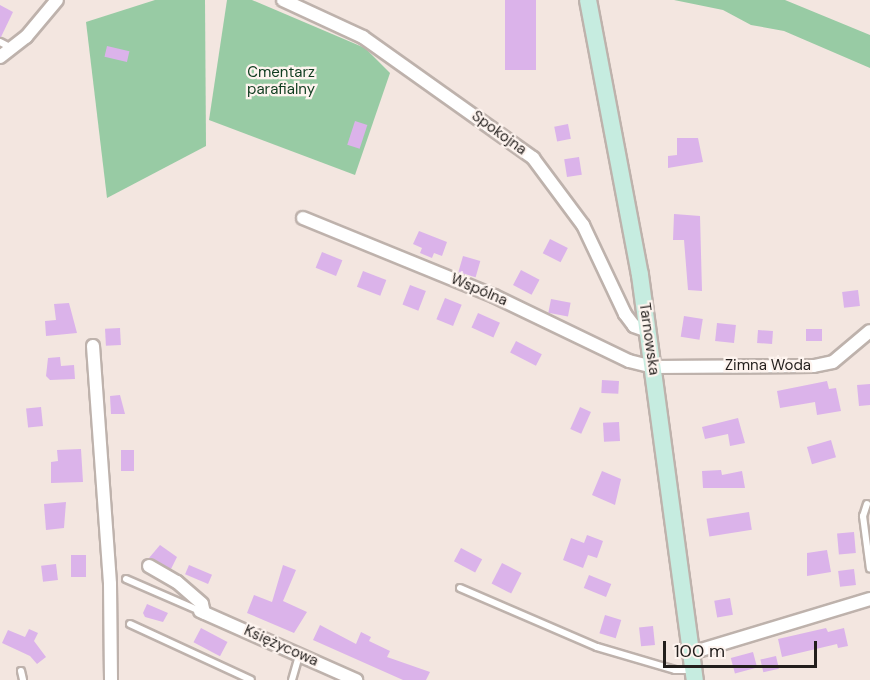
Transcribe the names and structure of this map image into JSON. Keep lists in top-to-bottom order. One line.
{"streets":{"main road":["Tarnowska"],"street":["Spokojna","Wspólna","Zimna Woda","Księżycowa"]},"crossings":[["Spokojna","Tarnowska"],["Wspólna","Tarnowska"],["Wspólna","Zimna Woda"],["Tarnowska","Zimna Woda"]],"parks":["Cmentarz parafialny"],"scale_bar":"100 m"}
